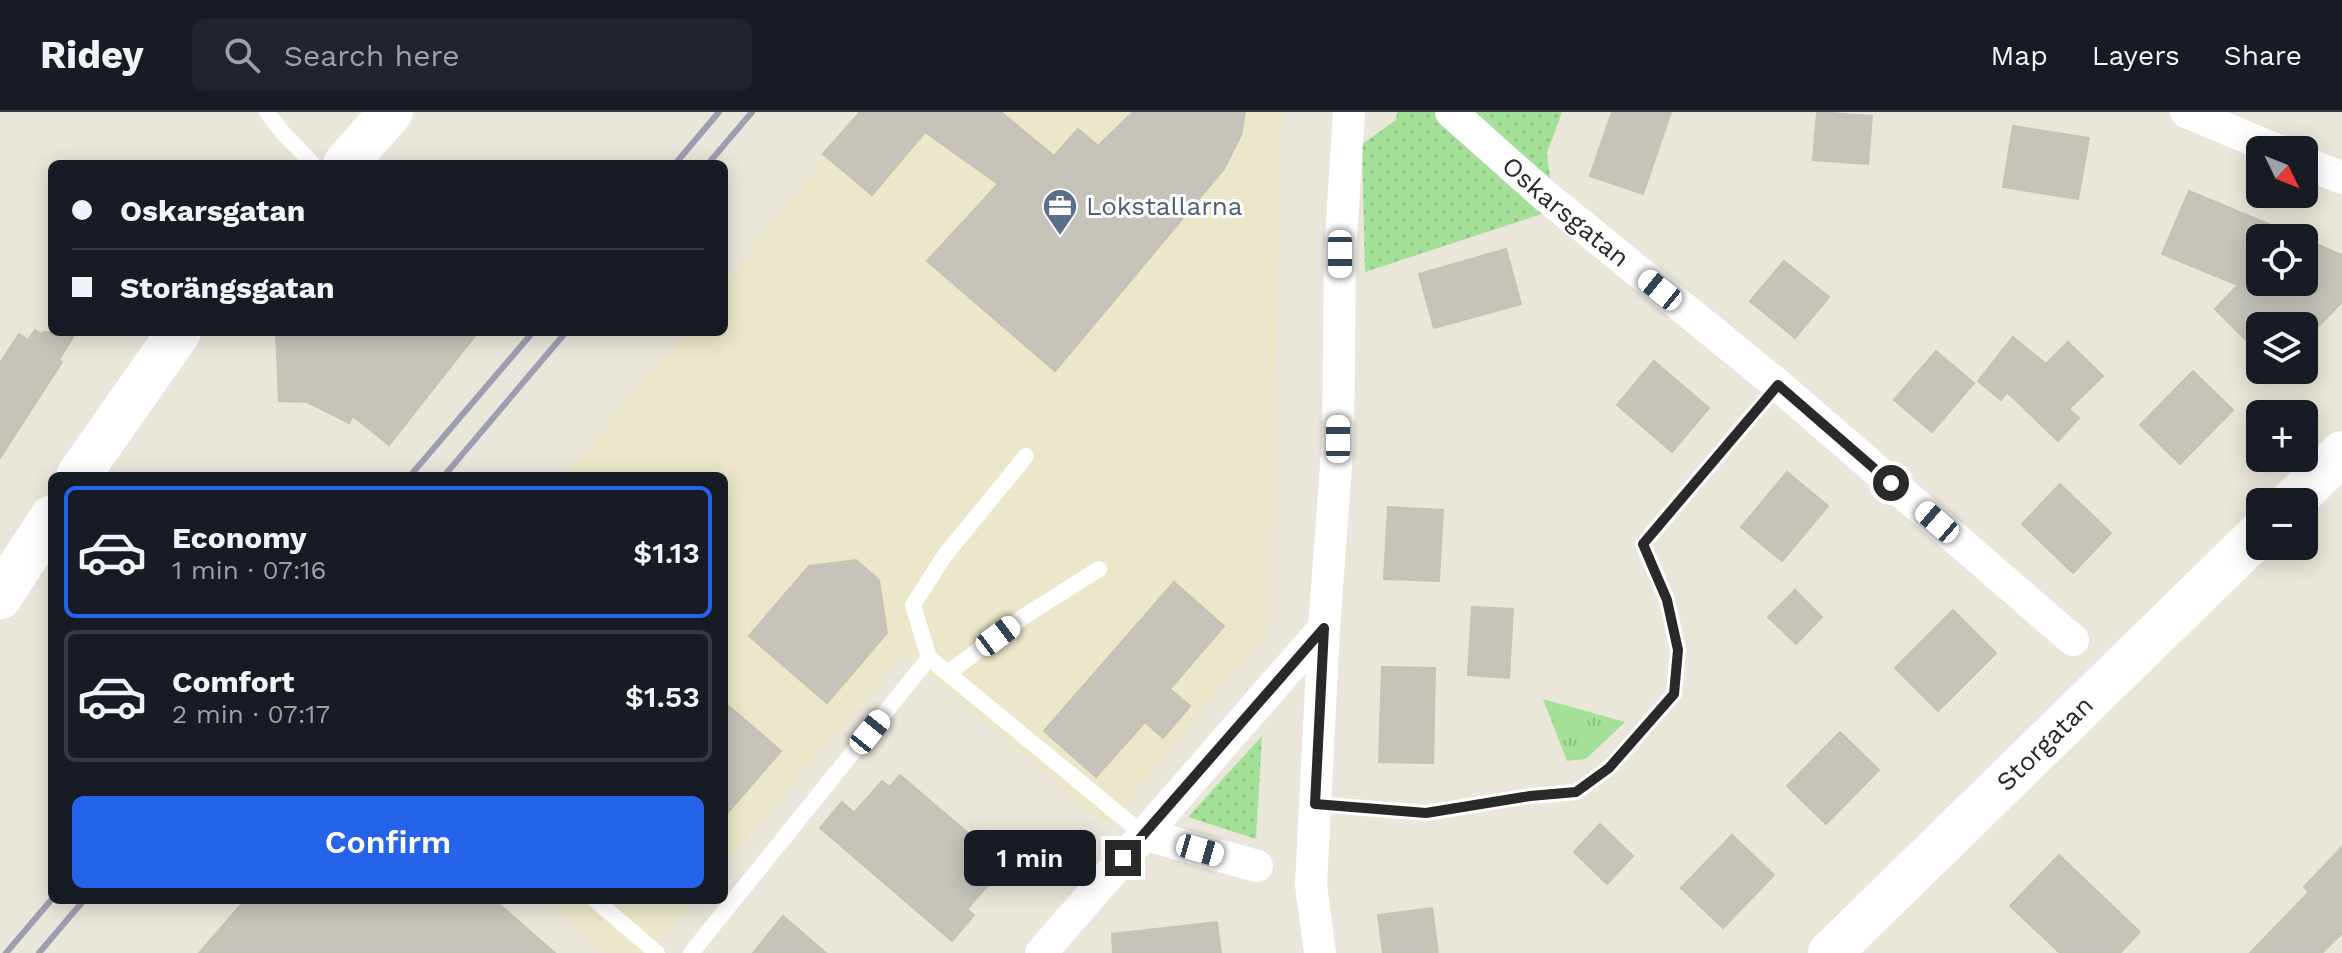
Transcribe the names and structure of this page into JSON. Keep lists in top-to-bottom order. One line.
{"streets":{"main road":["Storgatan"],"street":["Oskarsgatan"]},"places":{"office":["Lokstallarna"]},"north":"bottom right","page":{"header":"Ridey","search":"Search here","nav":["Map","Layers","Share"],"map_buttons":["+","−"],"banner":["Oskarsgatan","Storängsgatan"],"list":[{"name":"Economy","note":"1 min · 07:16","value":"$1.13"},{"name":"Comfort","note":"2 min · 07:17","value":"$1.53"}],"buttons":"Confirm","bubble":"1 min"}}
